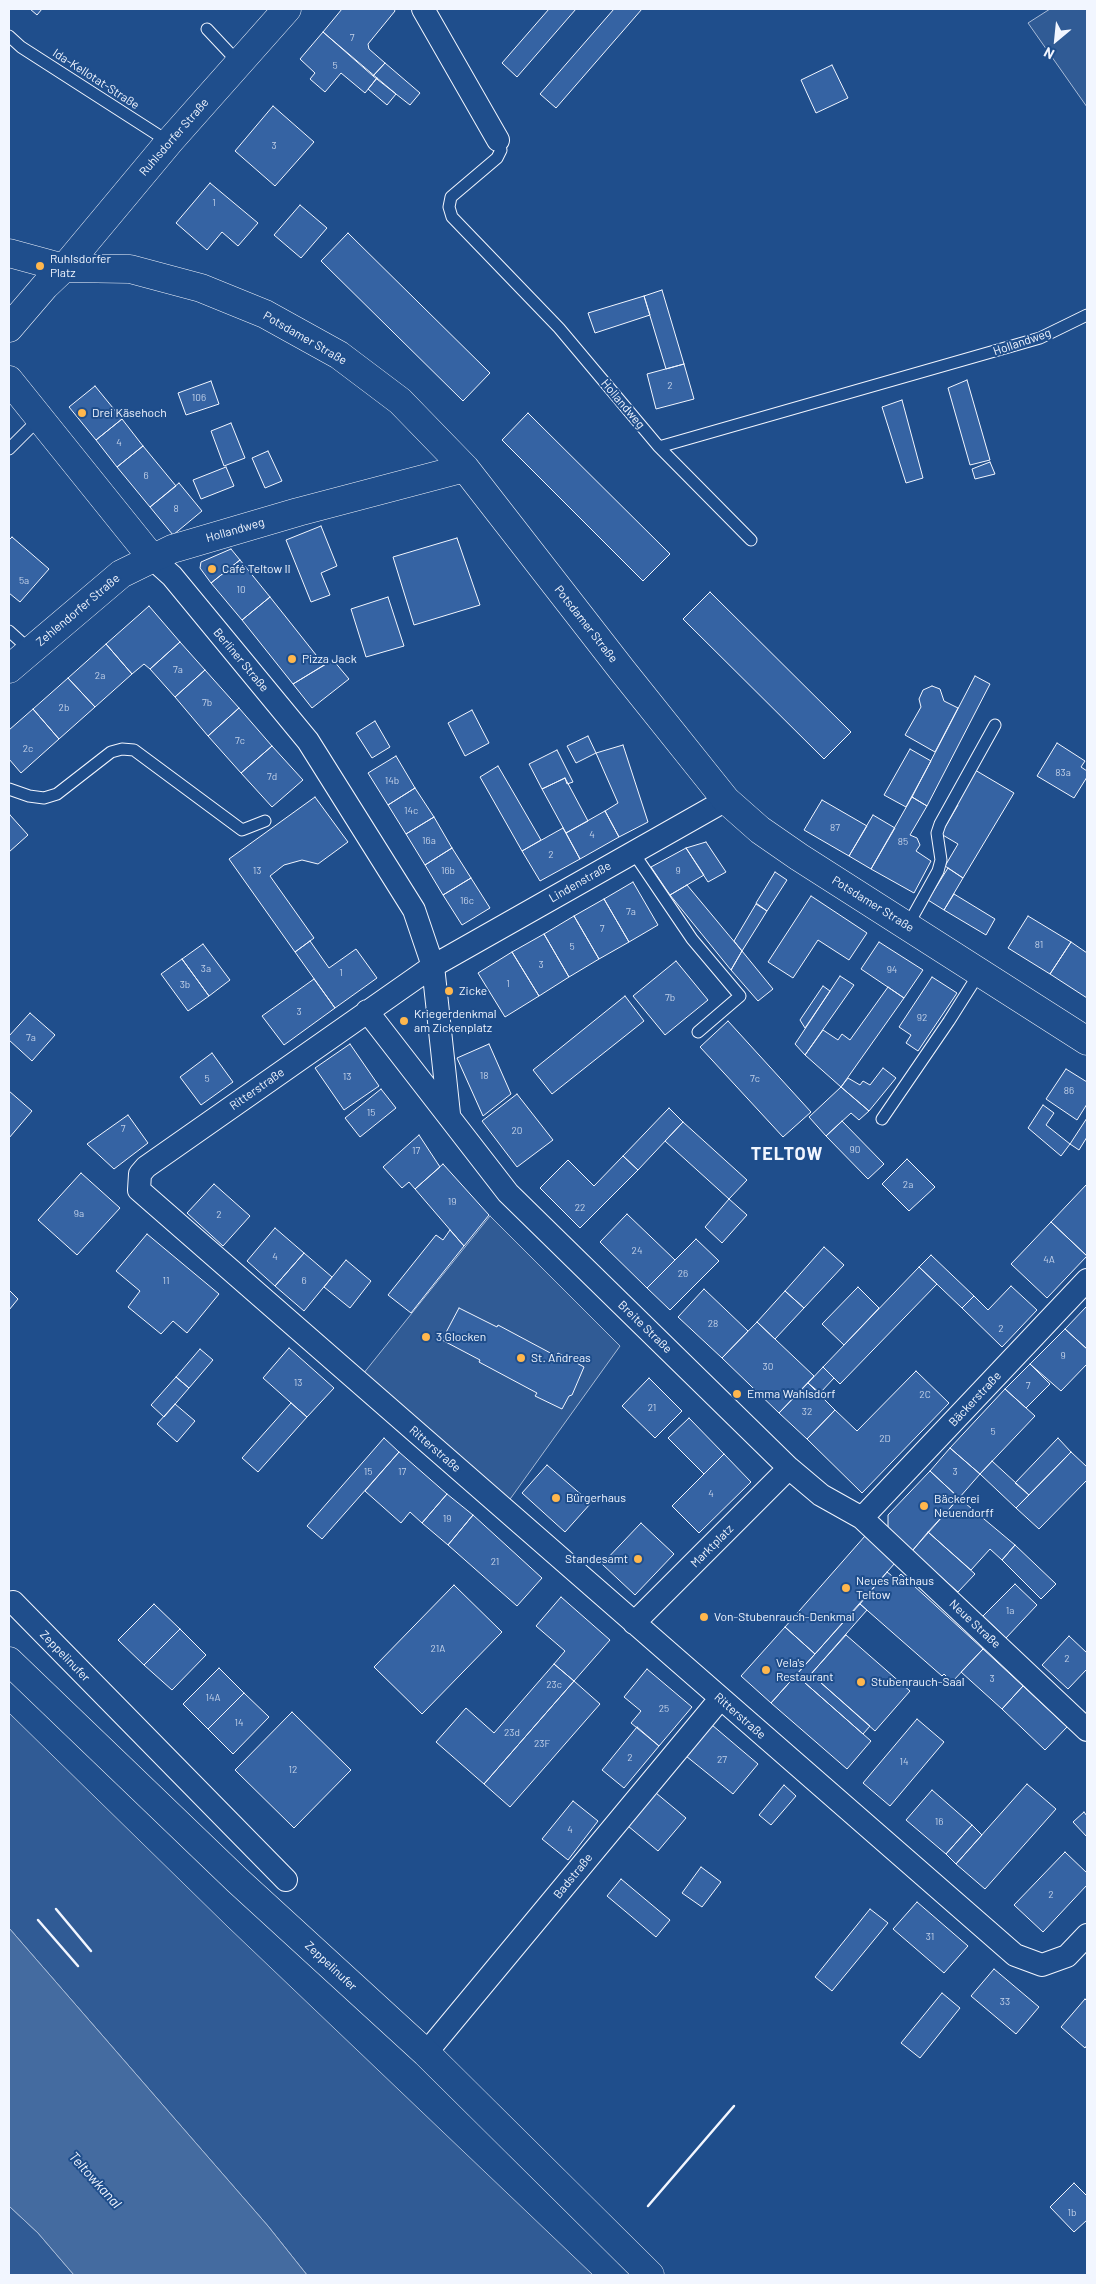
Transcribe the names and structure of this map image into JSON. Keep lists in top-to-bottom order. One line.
{"streets":{"street":["Ruhlsdorfer Straße","Potsdamer Straße","Hollandweg","Zehlendorfer Straße","Berliner Straße","Lindenstraße","Ritterstraße","Breite Straße","Bäckerstraße","Marktplatz","Neue Straße","Zeppelinufer","Badstraße"],"lane":["Ida-Kellotat-Straße"]},"crossings":[["Ida-Kellotat-Straße","Ruhlsdorfer Straße"],["Ruhlsdorfer Straße","Potsdamer Straße"],["Potsdamer Straße","Hollandweg"],["Potsdamer Straße","Lindenstraße"],["Hollandweg","Zehlendorfer Straße"],["Hollandweg","Berliner Straße"],["Zehlendorfer Straße","Berliner Straße"],["Berliner Straße","Lindenstraße"],["Berliner Straße","Ritterstraße"],["Lindenstraße","Ritterstraße"],["Ritterstraße","Breite Straße"],["Ritterstraße","Marktplatz"],["Ritterstraße","Badstraße"],["Breite Straße","Bäckerstraße"],["Breite Straße","Marktplatz"],["Breite Straße","Neue Straße"],["Bäckerstraße","Neue Straße"],["Zeppelinufer","Badstraße"]],"districts":["TELTOW"],"water":["Teltowkanal"],"places":["Ruhlsdorfer Platz","Drei Käsehoch","Café Teltow II","Pizza Jack","Zicke","Kriegerdenkmal am Zickenplatz","3 Glocken","St. Andreas","Emma Wahlsdorf","Bürgerhaus","Bäckerei Neuendorff","Standesamt","Neues Rathaus Teltow","Von-Stubenrauch-Denkmal","Vela's Restaurant","Stubenrauch-Saal"],"house_numbers":["7","5","3","1","2","106","4","6","8","5a","10","7a","2a","7b","2b","7c","2c","83a","7d","14b","14c","87","4","16a","85","2","13","16b","9","16c","7a","7","81","5","3","3a","94","1","1","3b","7b","3","92","7a","18","13","5","7c","86","15","7","20","90","17","2a","19","22","9a","2","24","4","4A","26","11","6","28","2","9","30","13","7","2C","21","32","5","2D","15","17","3","4","19","21","1a","21A","2","3","23c","14A","25","14","23d","23F","2","27","14","12","16","4","2","31","33","1b"],"north":"bottom left"}
